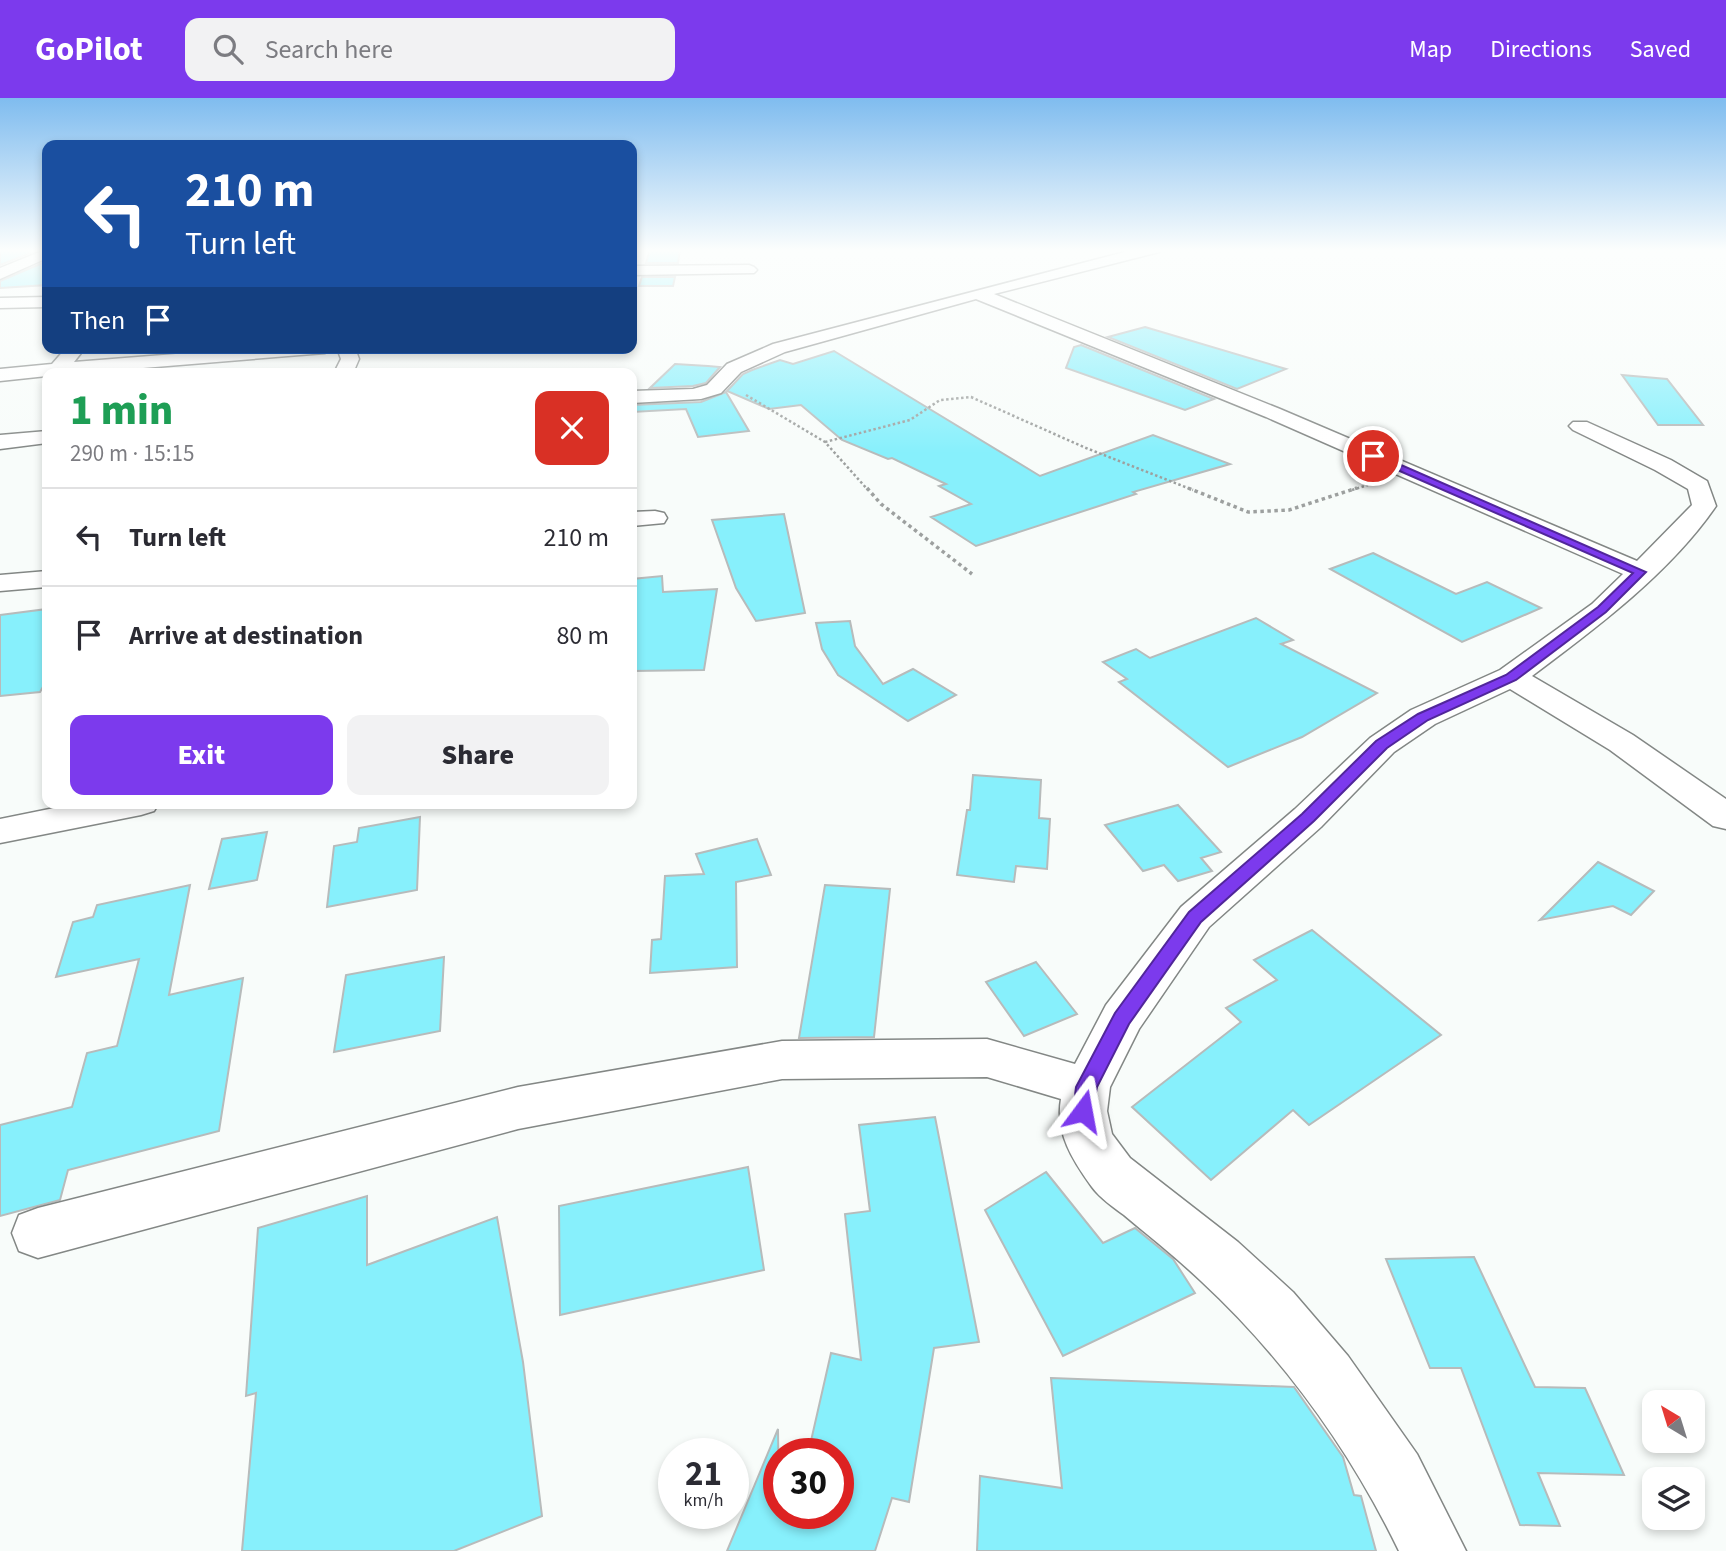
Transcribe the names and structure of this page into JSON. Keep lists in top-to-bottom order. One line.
{"north":"top left","page":{"header":"GoPilot","search":"Search here","nav":["Map","Directions","Saved"],"turn":["210 m","Turn left"],"then":"Then","heading":["1 min","290 m · 15:15"],"list":[{"name":"Turn left","value":"210 m"},{"name":"Arrive at destination","value":"80 m"}],"buttons":["Exit","Share"],"speed":"21 km/h","limit":"30"}}
